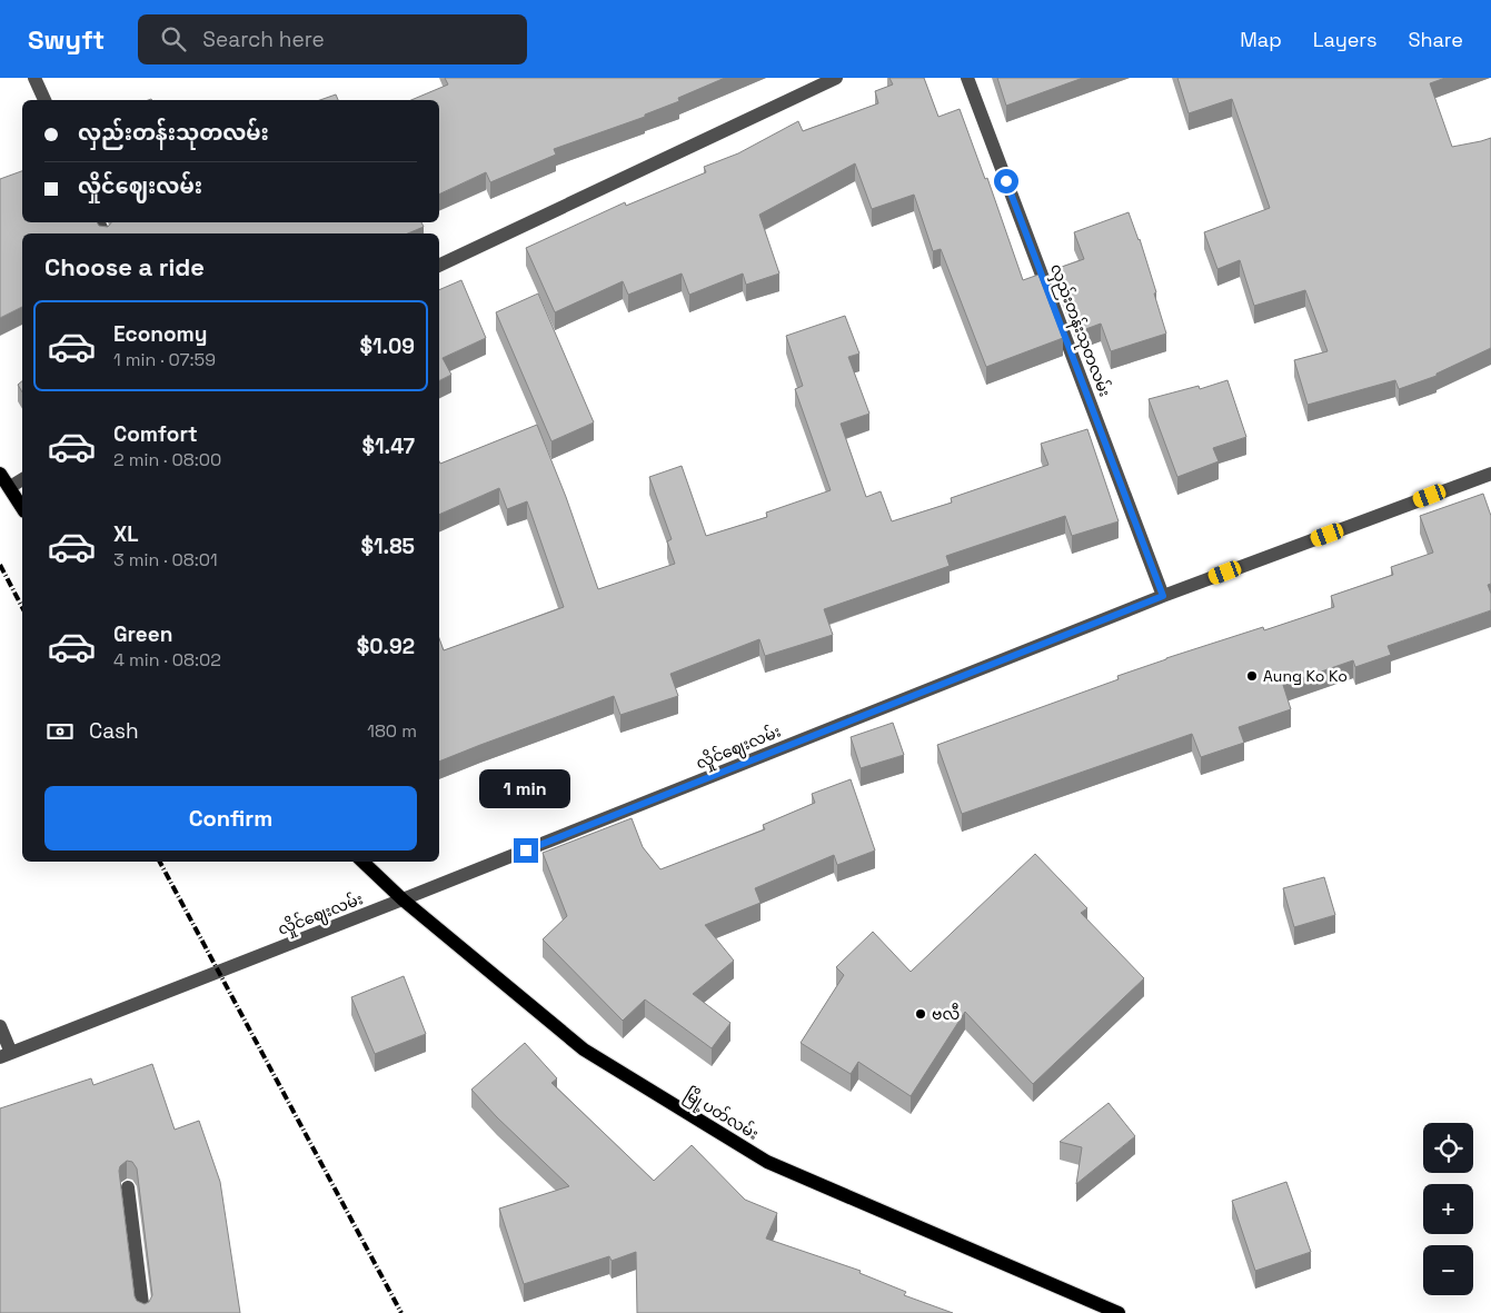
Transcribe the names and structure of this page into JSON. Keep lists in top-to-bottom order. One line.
{"streets":{"main road":["မြို့ပတ်လမ်း"],"street":["လှည်းတန်းသုတလမ်း","လှိုင်ဈေးလမ်း"]},"crossings":[["လှည်းတန်းသုတလမ်း","လှိုင်ဈေးလမ်း"],["လှိုင်ဈေးလမ်း","မြို့ပတ်လမ်း"]],"places":["Aung Ko Ko","ဗလီ"],"page":{"header":"Swyft","search":"Search here","nav":["Map","Layers","Share"],"banner":["လှည်းတန်းသုတလမ်း","လှိုင်ဈေးလမ်း"],"heading":"Choose a ride","list":[{"name":"Economy","note":"1 min · 07:59","value":"$1.09"},{"name":"Comfort","note":"2 min · 08:00","value":"$1.47"},{"name":"XL","note":"3 min · 08:01","value":"$1.85"},{"name":"Green","note":"4 min · 08:02","value":"$0.92"}],"pay":["Cash","180 m"],"bubble":"1 min","buttons":"Confirm","map_buttons":["+","−"]}}
